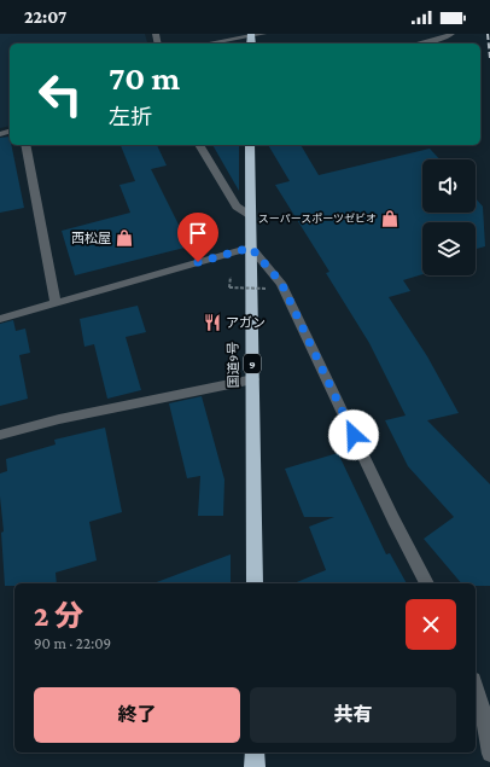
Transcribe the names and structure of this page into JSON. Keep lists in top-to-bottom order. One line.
{"streets":{"highway":["9","国道9号"]},"places":{"shop":["スーパースポーツゼビオ","西松屋"],"restaurant":["アガン"]},"page":{"status":"22:07","turn":["70 m","左折"],"heading":["2 分","90 m · 22:09"],"buttons":["終了","共有"]}}
